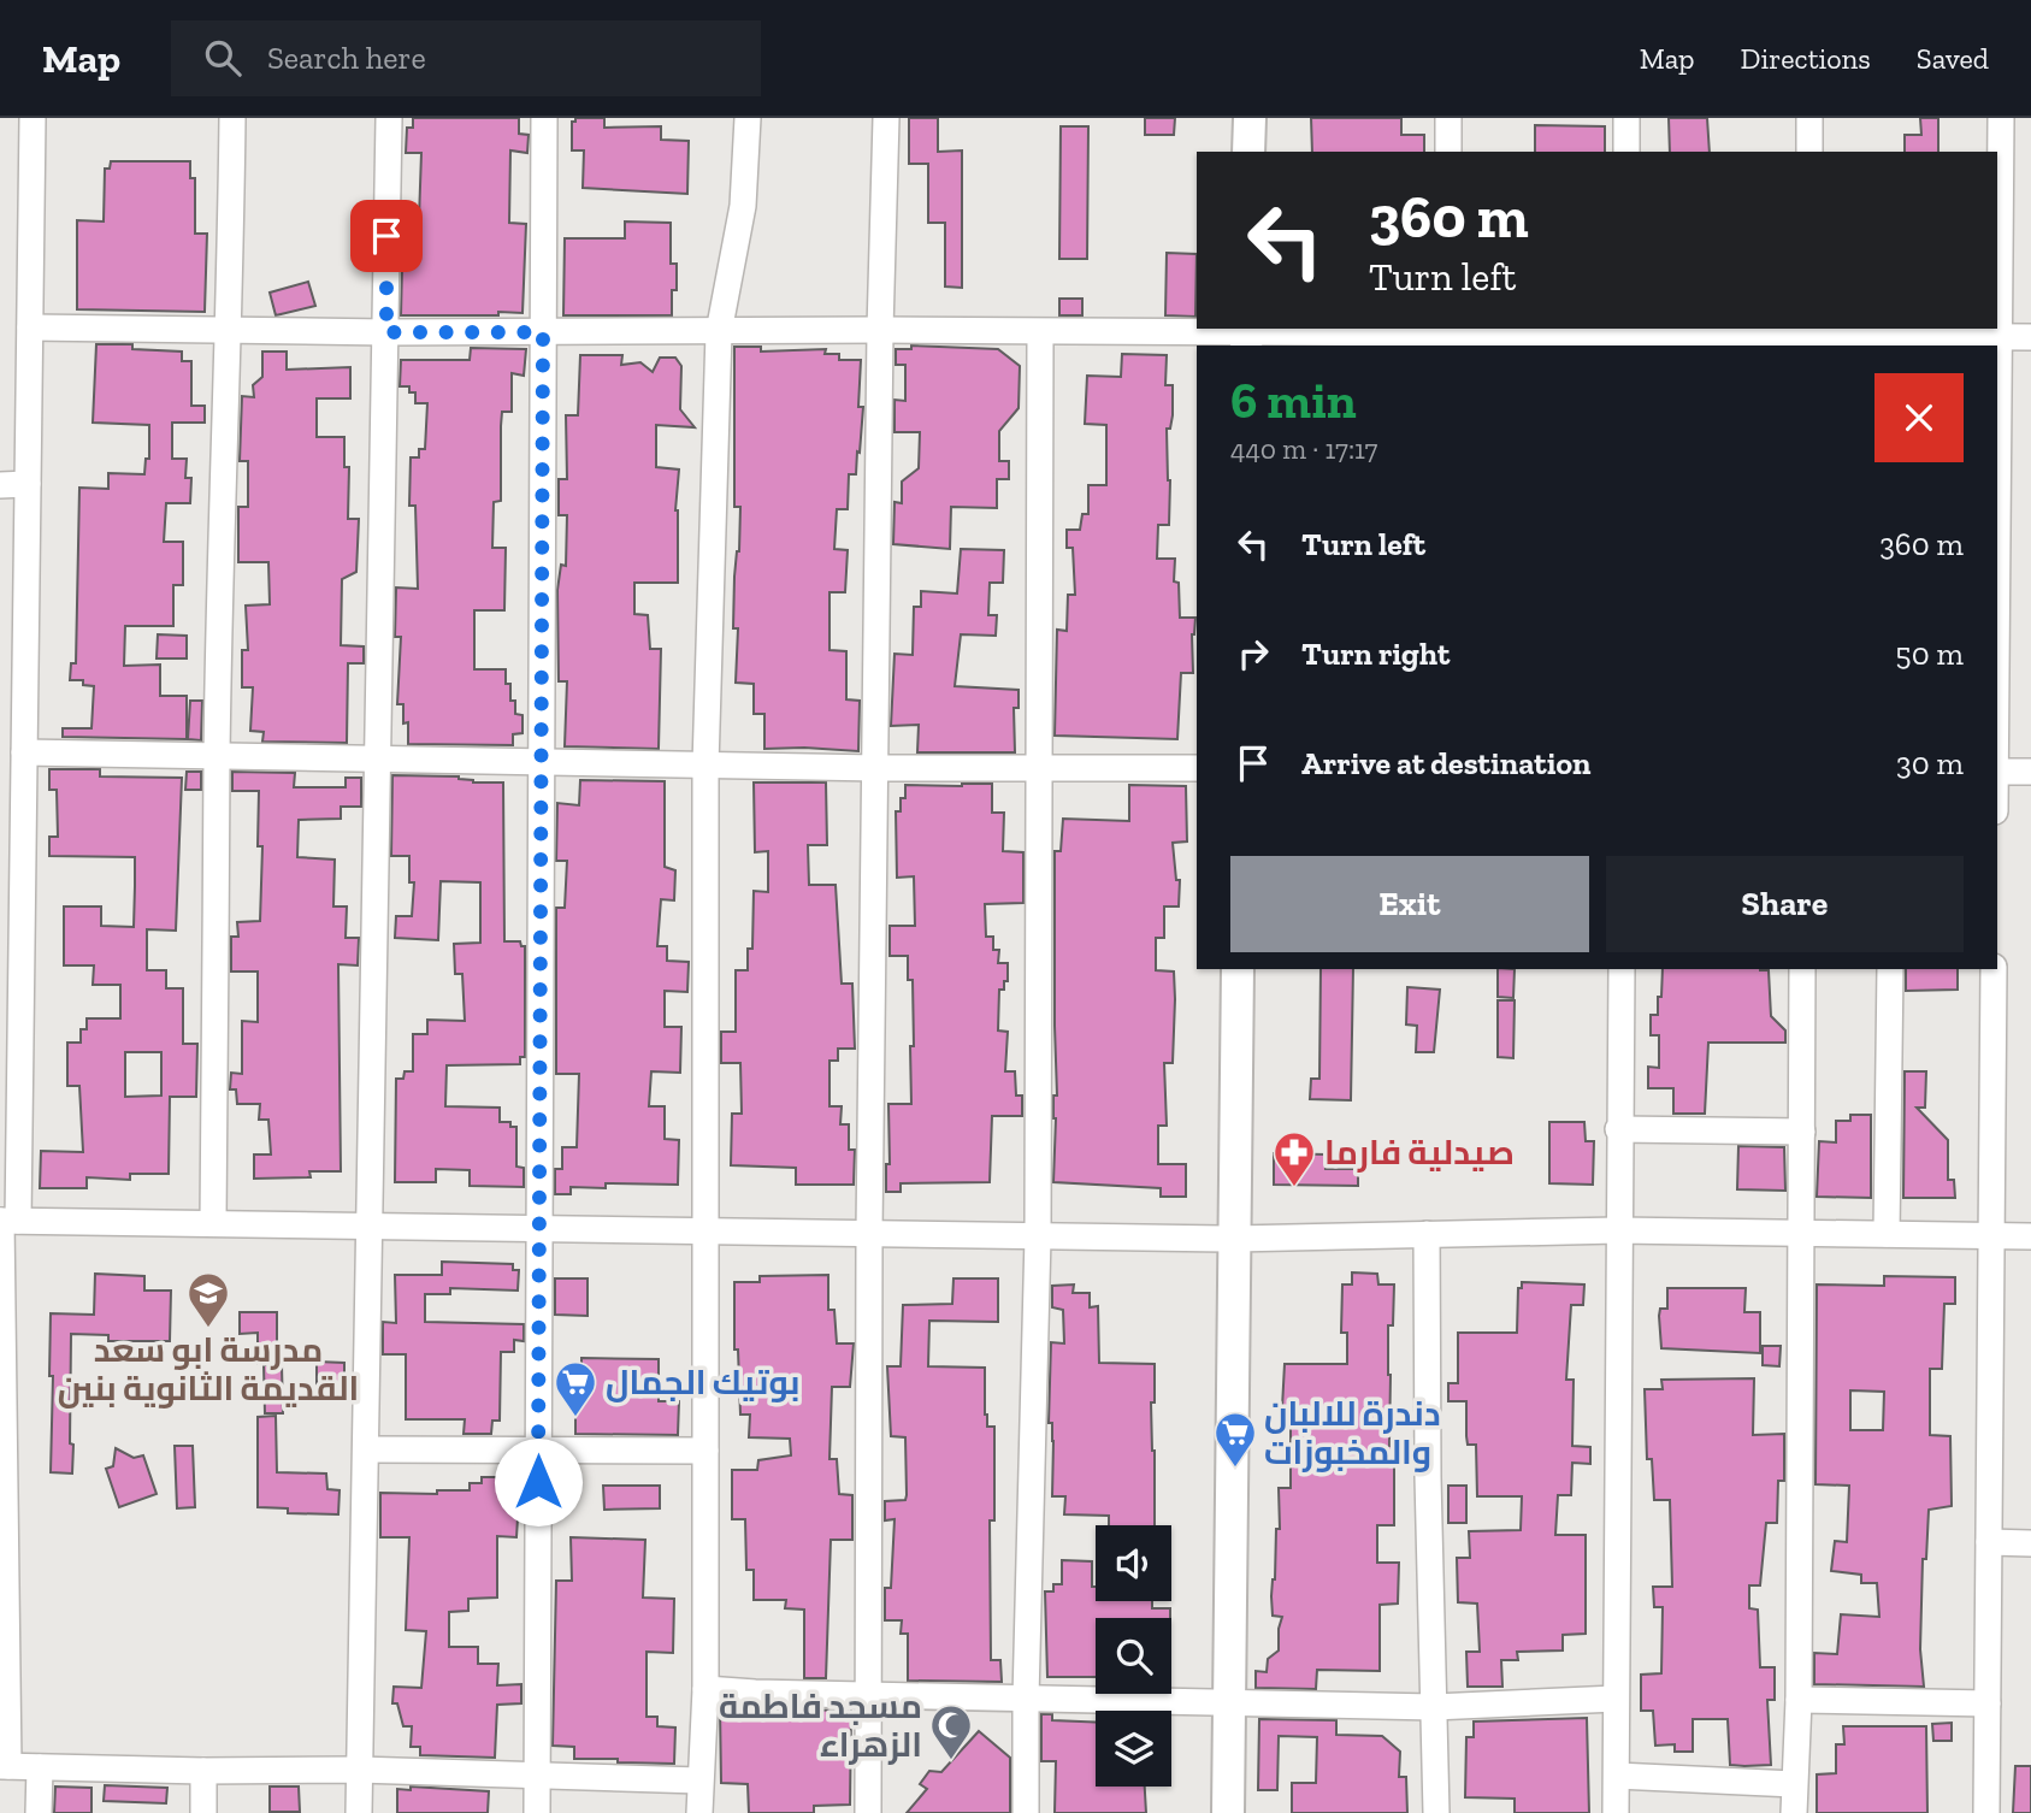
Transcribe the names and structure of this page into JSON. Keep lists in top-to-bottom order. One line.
{"places":{"pharmacy":["صيدلية فارما"],"school or university":["مدرسة ابو سعد القديمة الثانوية بنين"],"supermarket":["بوتيك الجمال","دندرة للالبان والمخبوزات"],"mosque":["مسجد فاطمة الزهراء"]},"page":{"header":"Map","search":"Search here","nav":["Map","Directions","Saved"],"turn":["360 m","Turn left"],"heading":["6 min","440 m · 17:17"],"list":[{"name":"Turn left","value":"360 m"},{"name":"Turn right","value":"50 m"},{"name":"Arrive at destination","value":"30 m"}],"buttons":["Exit","Share"]}}
